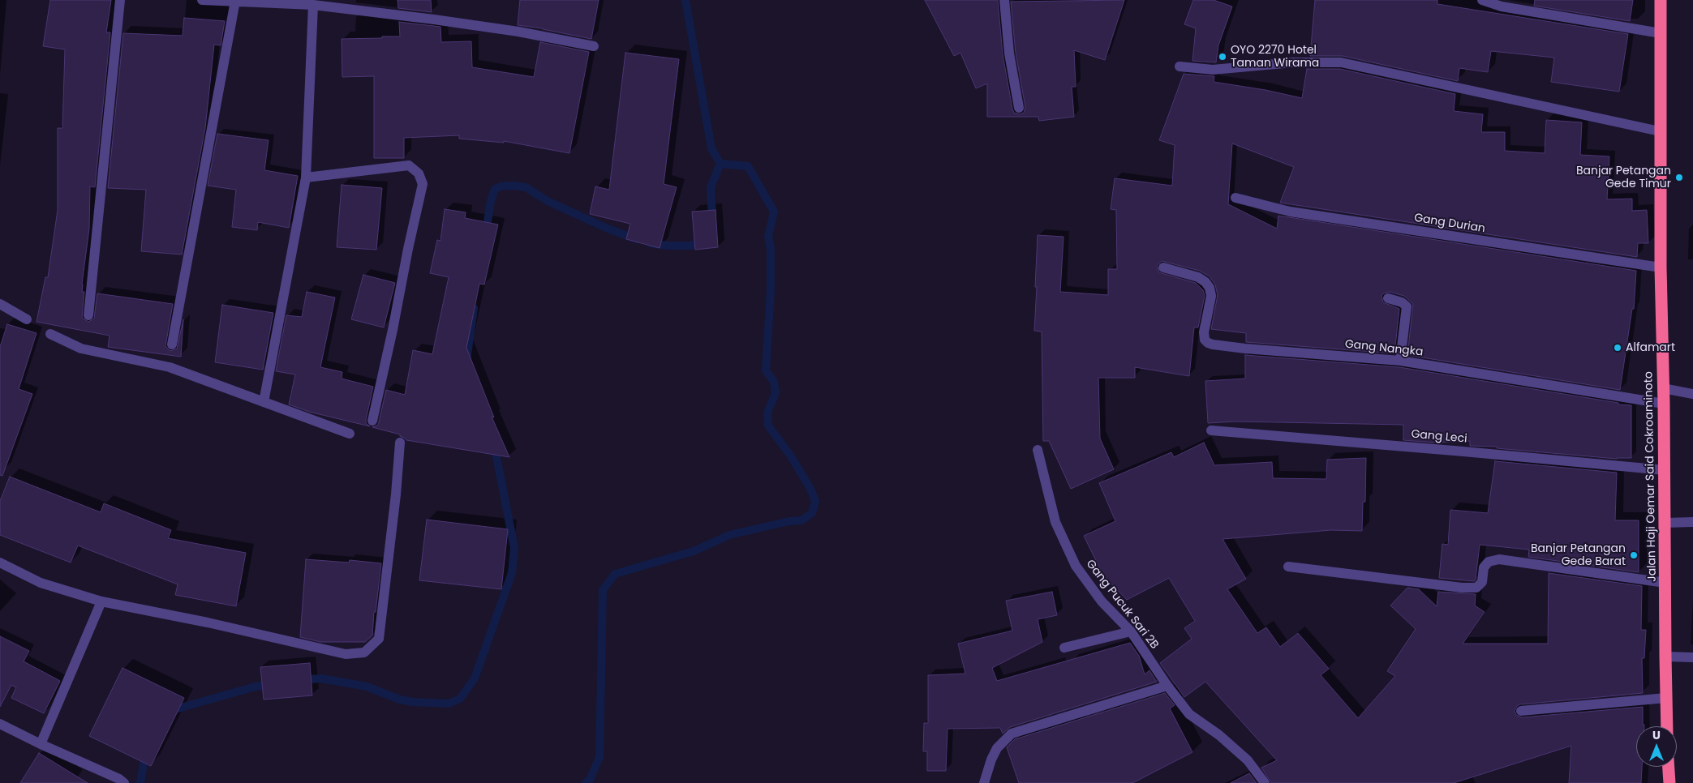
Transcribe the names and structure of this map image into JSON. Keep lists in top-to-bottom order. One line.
{"streets":{"highway":["Jalan Haji Oemar Said Cokroaminoto"],"street":["Gang Durian","Gang Nangka","Gang Leci","Gang Pucuk Sari 2B"]},"crossings":[["Gang Durian","Jalan Haji Oemar Said Cokroaminoto"],["Gang Nangka","Jalan Haji Oemar Said Cokroaminoto"],["Gang Leci","Jalan Haji Oemar Said Cokroaminoto"]],"places":["OYO 2270 Hotel Taman Wirama","Banjar Petangan Gede Timur","Alfamart","Banjar Petangan Gede Barat"],"north":"top"}
